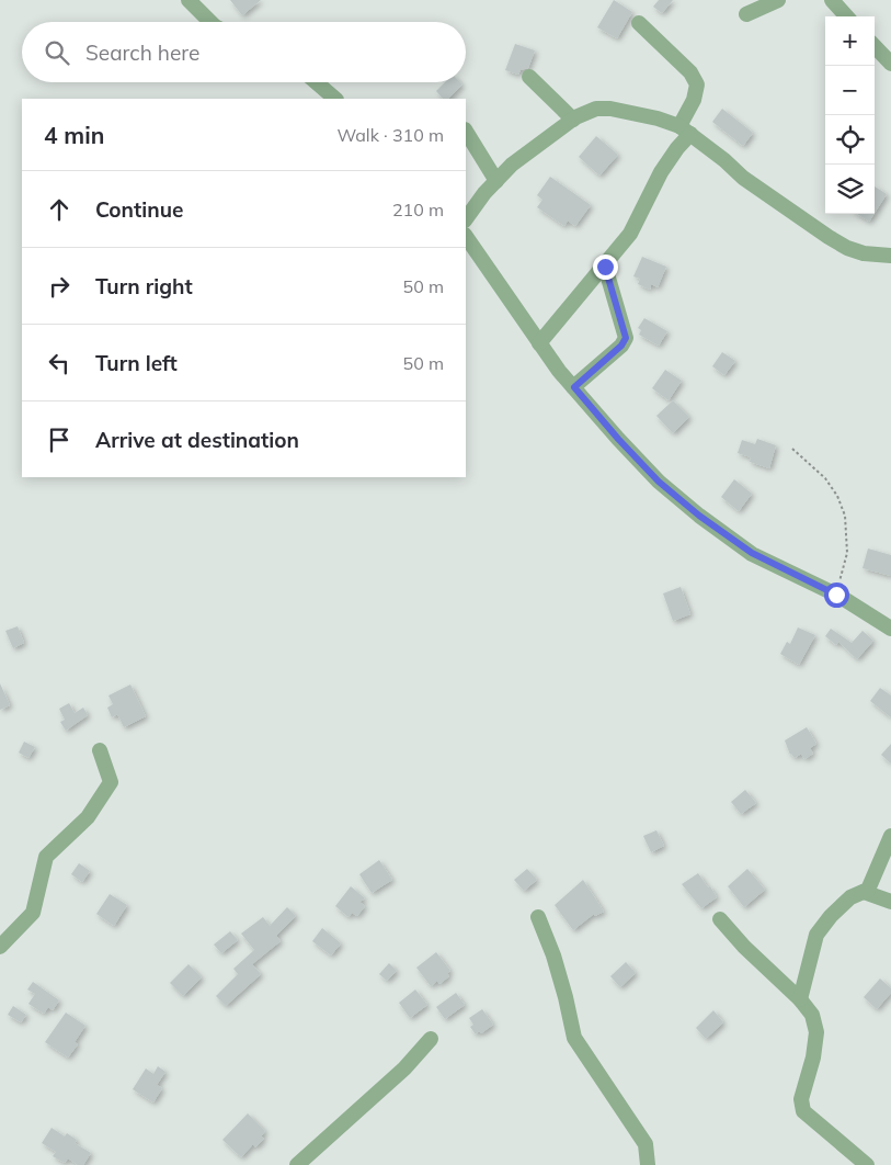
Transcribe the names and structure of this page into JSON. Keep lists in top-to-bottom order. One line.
{"page":{"map_buttons":["+","−"],"search":"Search here","heading":["4 min","Walk · 310 m"],"list":[["Continue","210 m"],["Turn right","50 m"],["Turn left","50 m"],"Arrive at destination"]}}
